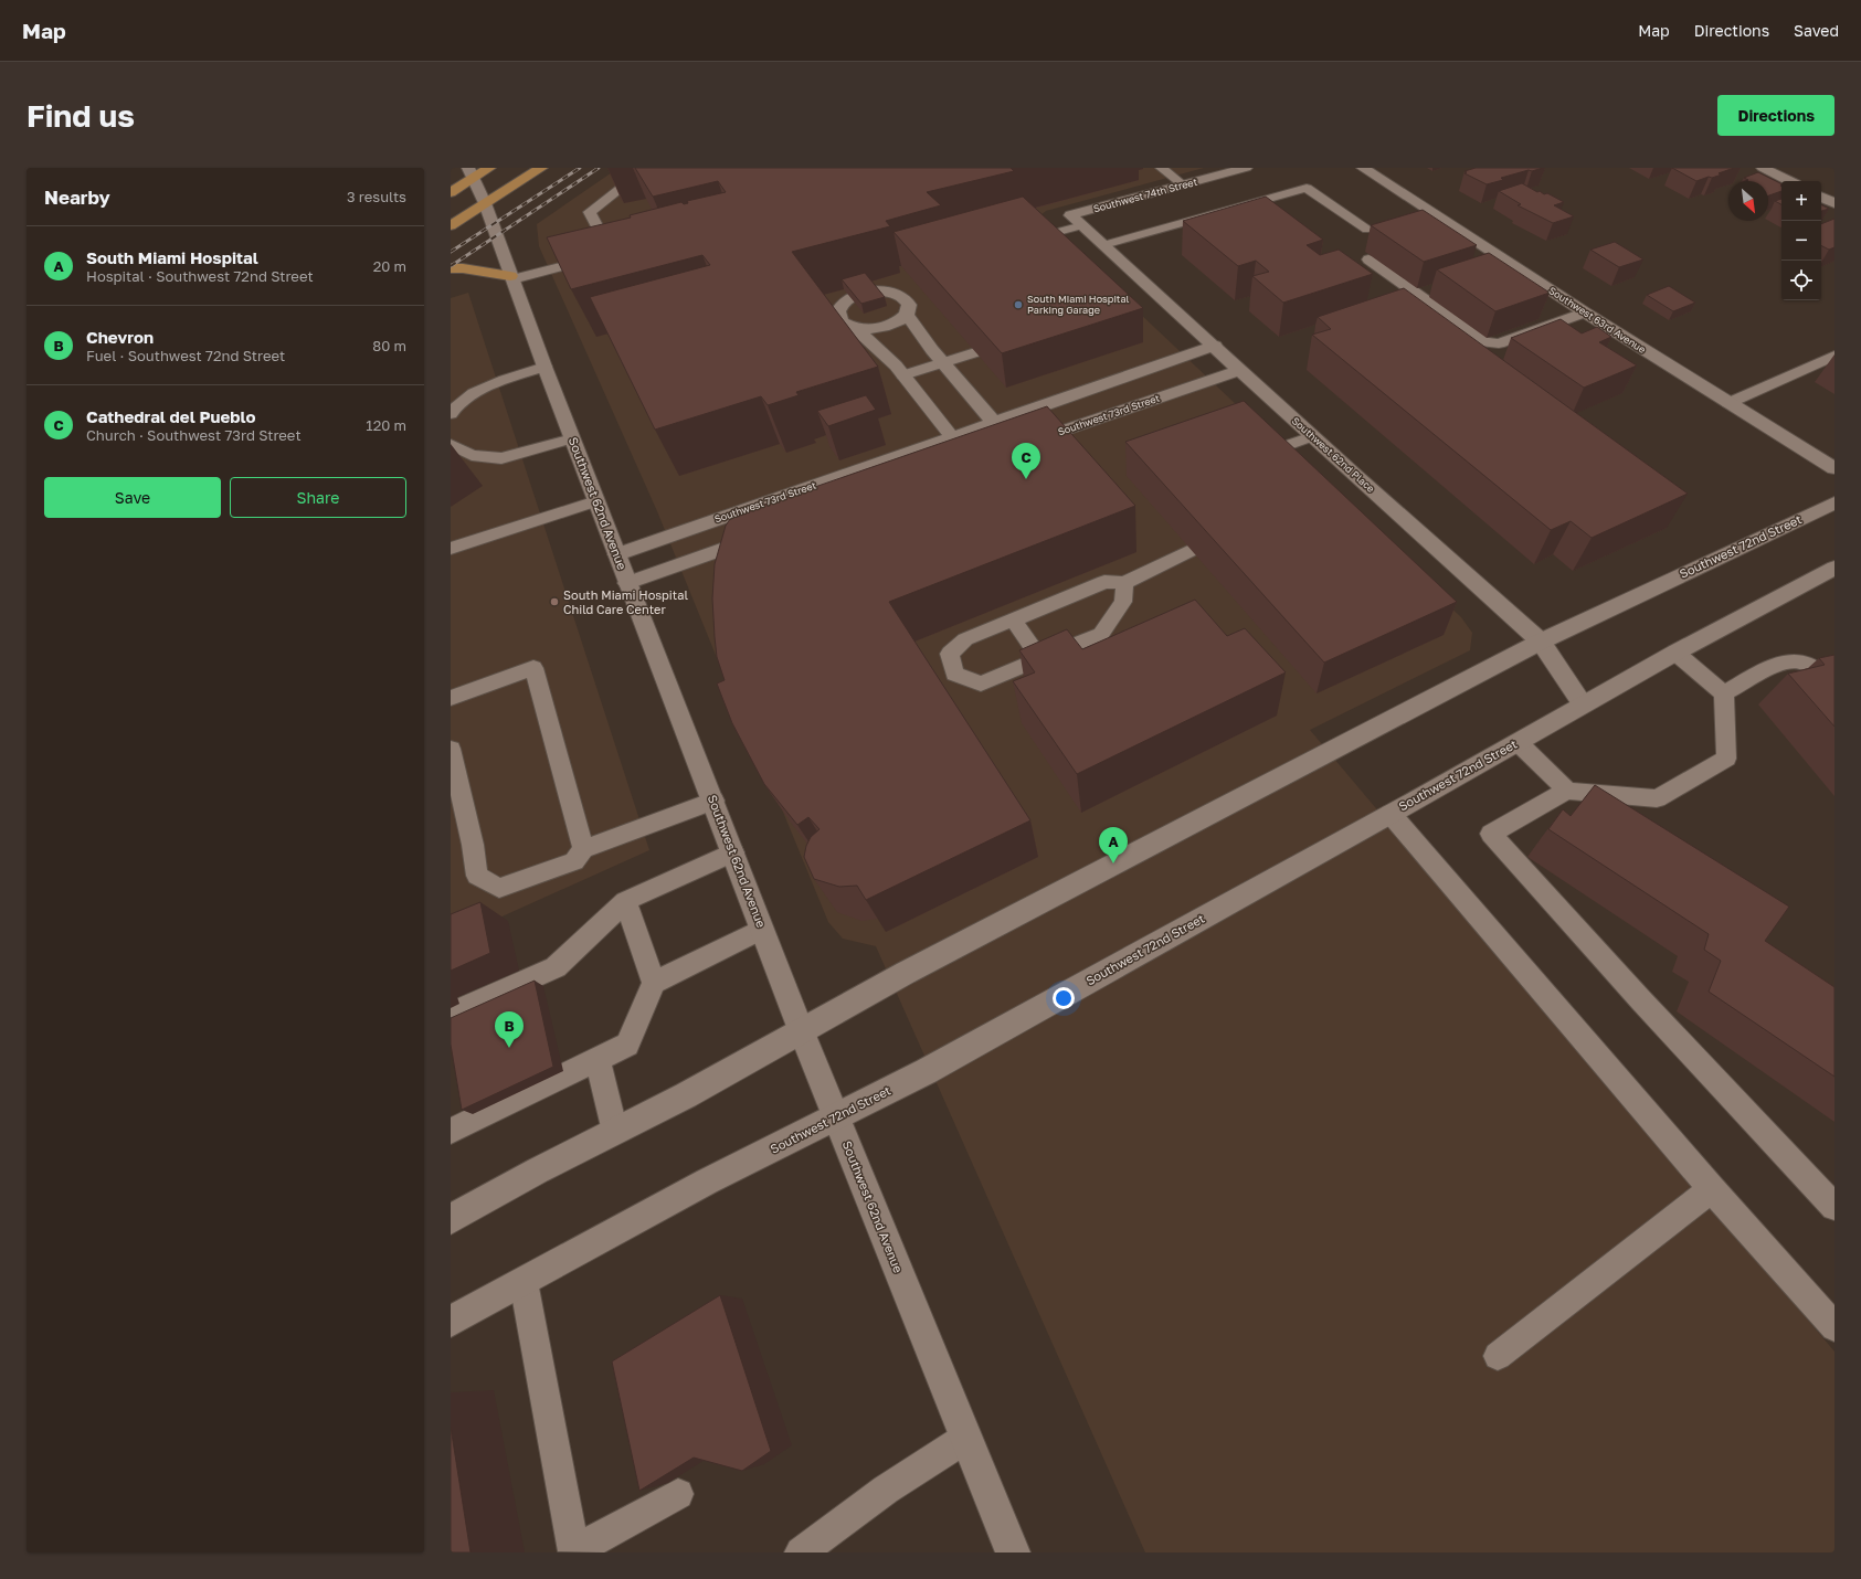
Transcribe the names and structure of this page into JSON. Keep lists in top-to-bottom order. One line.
{"streets":{"street":["Southwest 74th Street","Southwest 63rd Avenue","Southwest 73rd Street","Southwest 62nd Place","Southwest 62nd Avenue","Southwest 72nd Street"]},"crossings":[["Southwest 74th Street","Southwest 62nd Place"],["Southwest 73rd Street","Southwest 62nd Place"],["Southwest 73rd Street","Southwest 62nd Avenue"],["Southwest 62nd Place","Southwest 72nd Street"],["Southwest 62nd Avenue","Southwest 72nd Street"]],"places":["South Miami Hospital Parking Garage","South Miami Hospital Child Care Center"],"north":"bottom right","page":{"header":"Map","nav":["Map","Directions","Saved"],"buttons":["Directions",["Save","Share"]],"title":"Find us","heading":["Nearby","3 results"],"map_buttons":["+","−"],"list":[{"mark":"A","name":"South Miami Hospital","note":"Hospital · Southwest 72nd Street","value":"20 m"},{"mark":"B","name":"Chevron","note":"Fuel · Southwest 72nd Street","value":"80 m"},{"mark":"C","name":"Cathedral del Pueblo","note":"Church · Southwest 73rd Street","value":"120 m"}],"pins":["C","A","B"]}}
